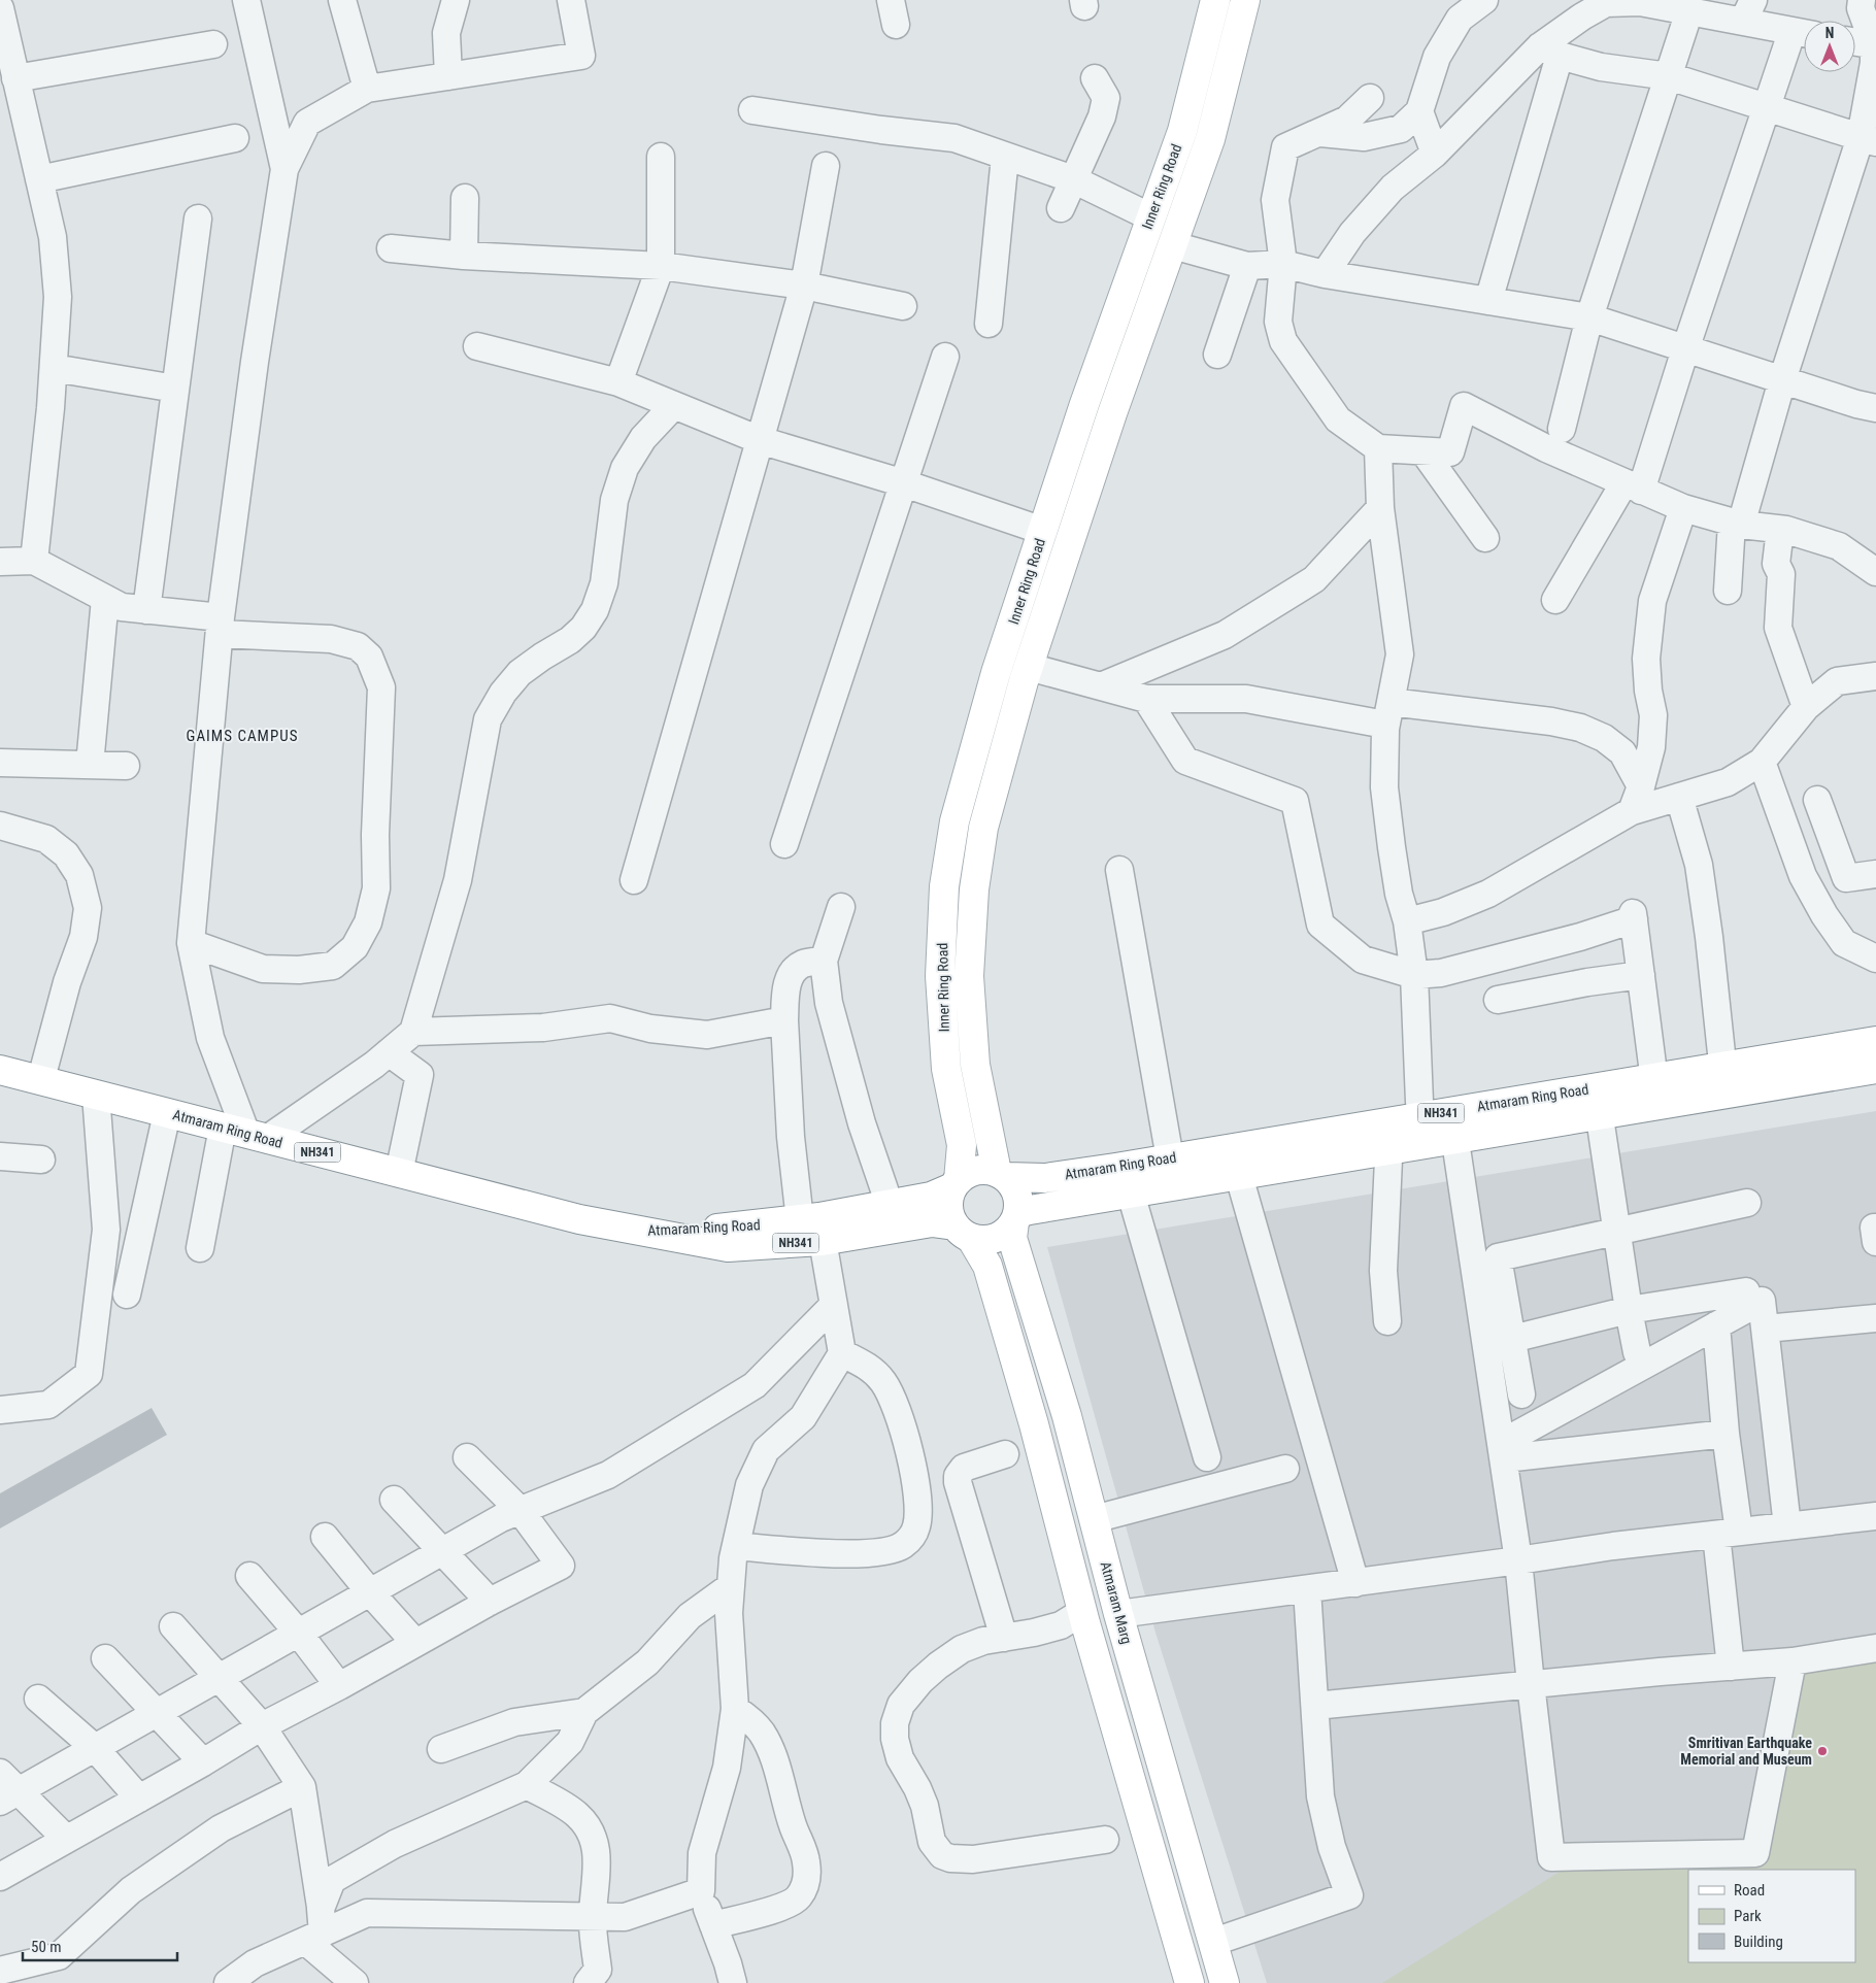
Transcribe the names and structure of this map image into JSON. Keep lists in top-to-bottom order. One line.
{"streets":{"main road":["Inner Ring Road","Atmaram Ring Road","NH341","Atmaram Marg"]},"crossings":[["Inner Ring Road","Atmaram Ring Road"],["Inner Ring Road","NH341"],["Inner Ring Road","Atmaram Marg"],["Atmaram Ring Road","NH341"],["Atmaram Ring Road","Atmaram Marg"],["NH341","Atmaram Marg"]],"districts":["GAIMS CAMPUS"],"places":["Smritivan Earthquake Memorial and Museum"],"legend":["Road","Park","Building"],"scale_bar":"50 m","north":"top"}
